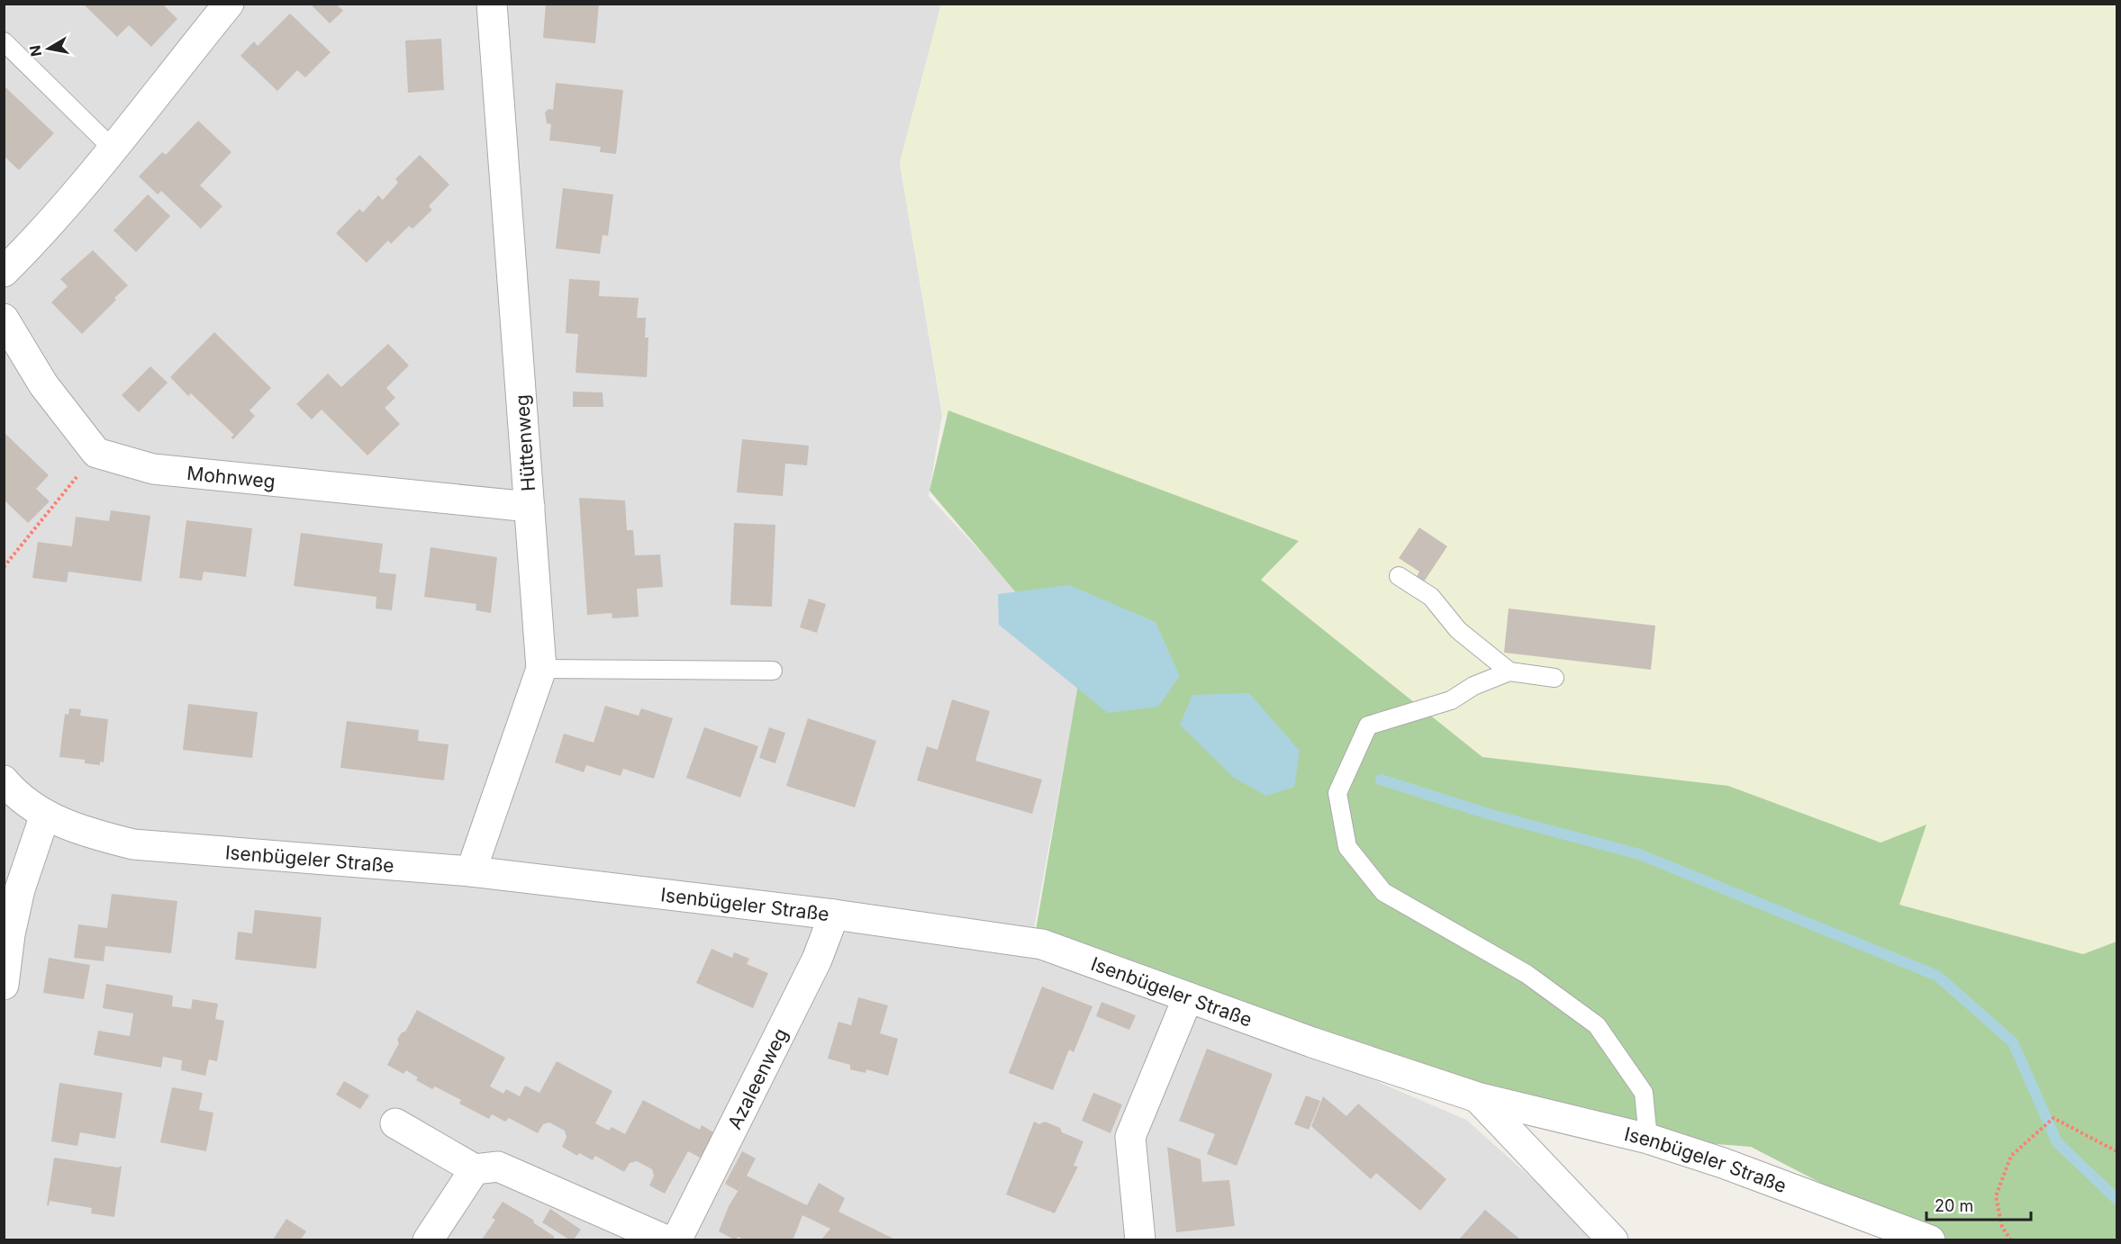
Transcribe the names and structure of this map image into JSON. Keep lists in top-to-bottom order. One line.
{"streets":{"street":["Hüttenweg","Mohnweg","Isenbügeler Straße","Azaleenweg"]},"crossings":[["Hüttenweg","Mohnweg"],["Hüttenweg","Isenbügeler Straße"],["Isenbügeler Straße","Azaleenweg"]],"scale_bar":"20 m","north":"left"}
